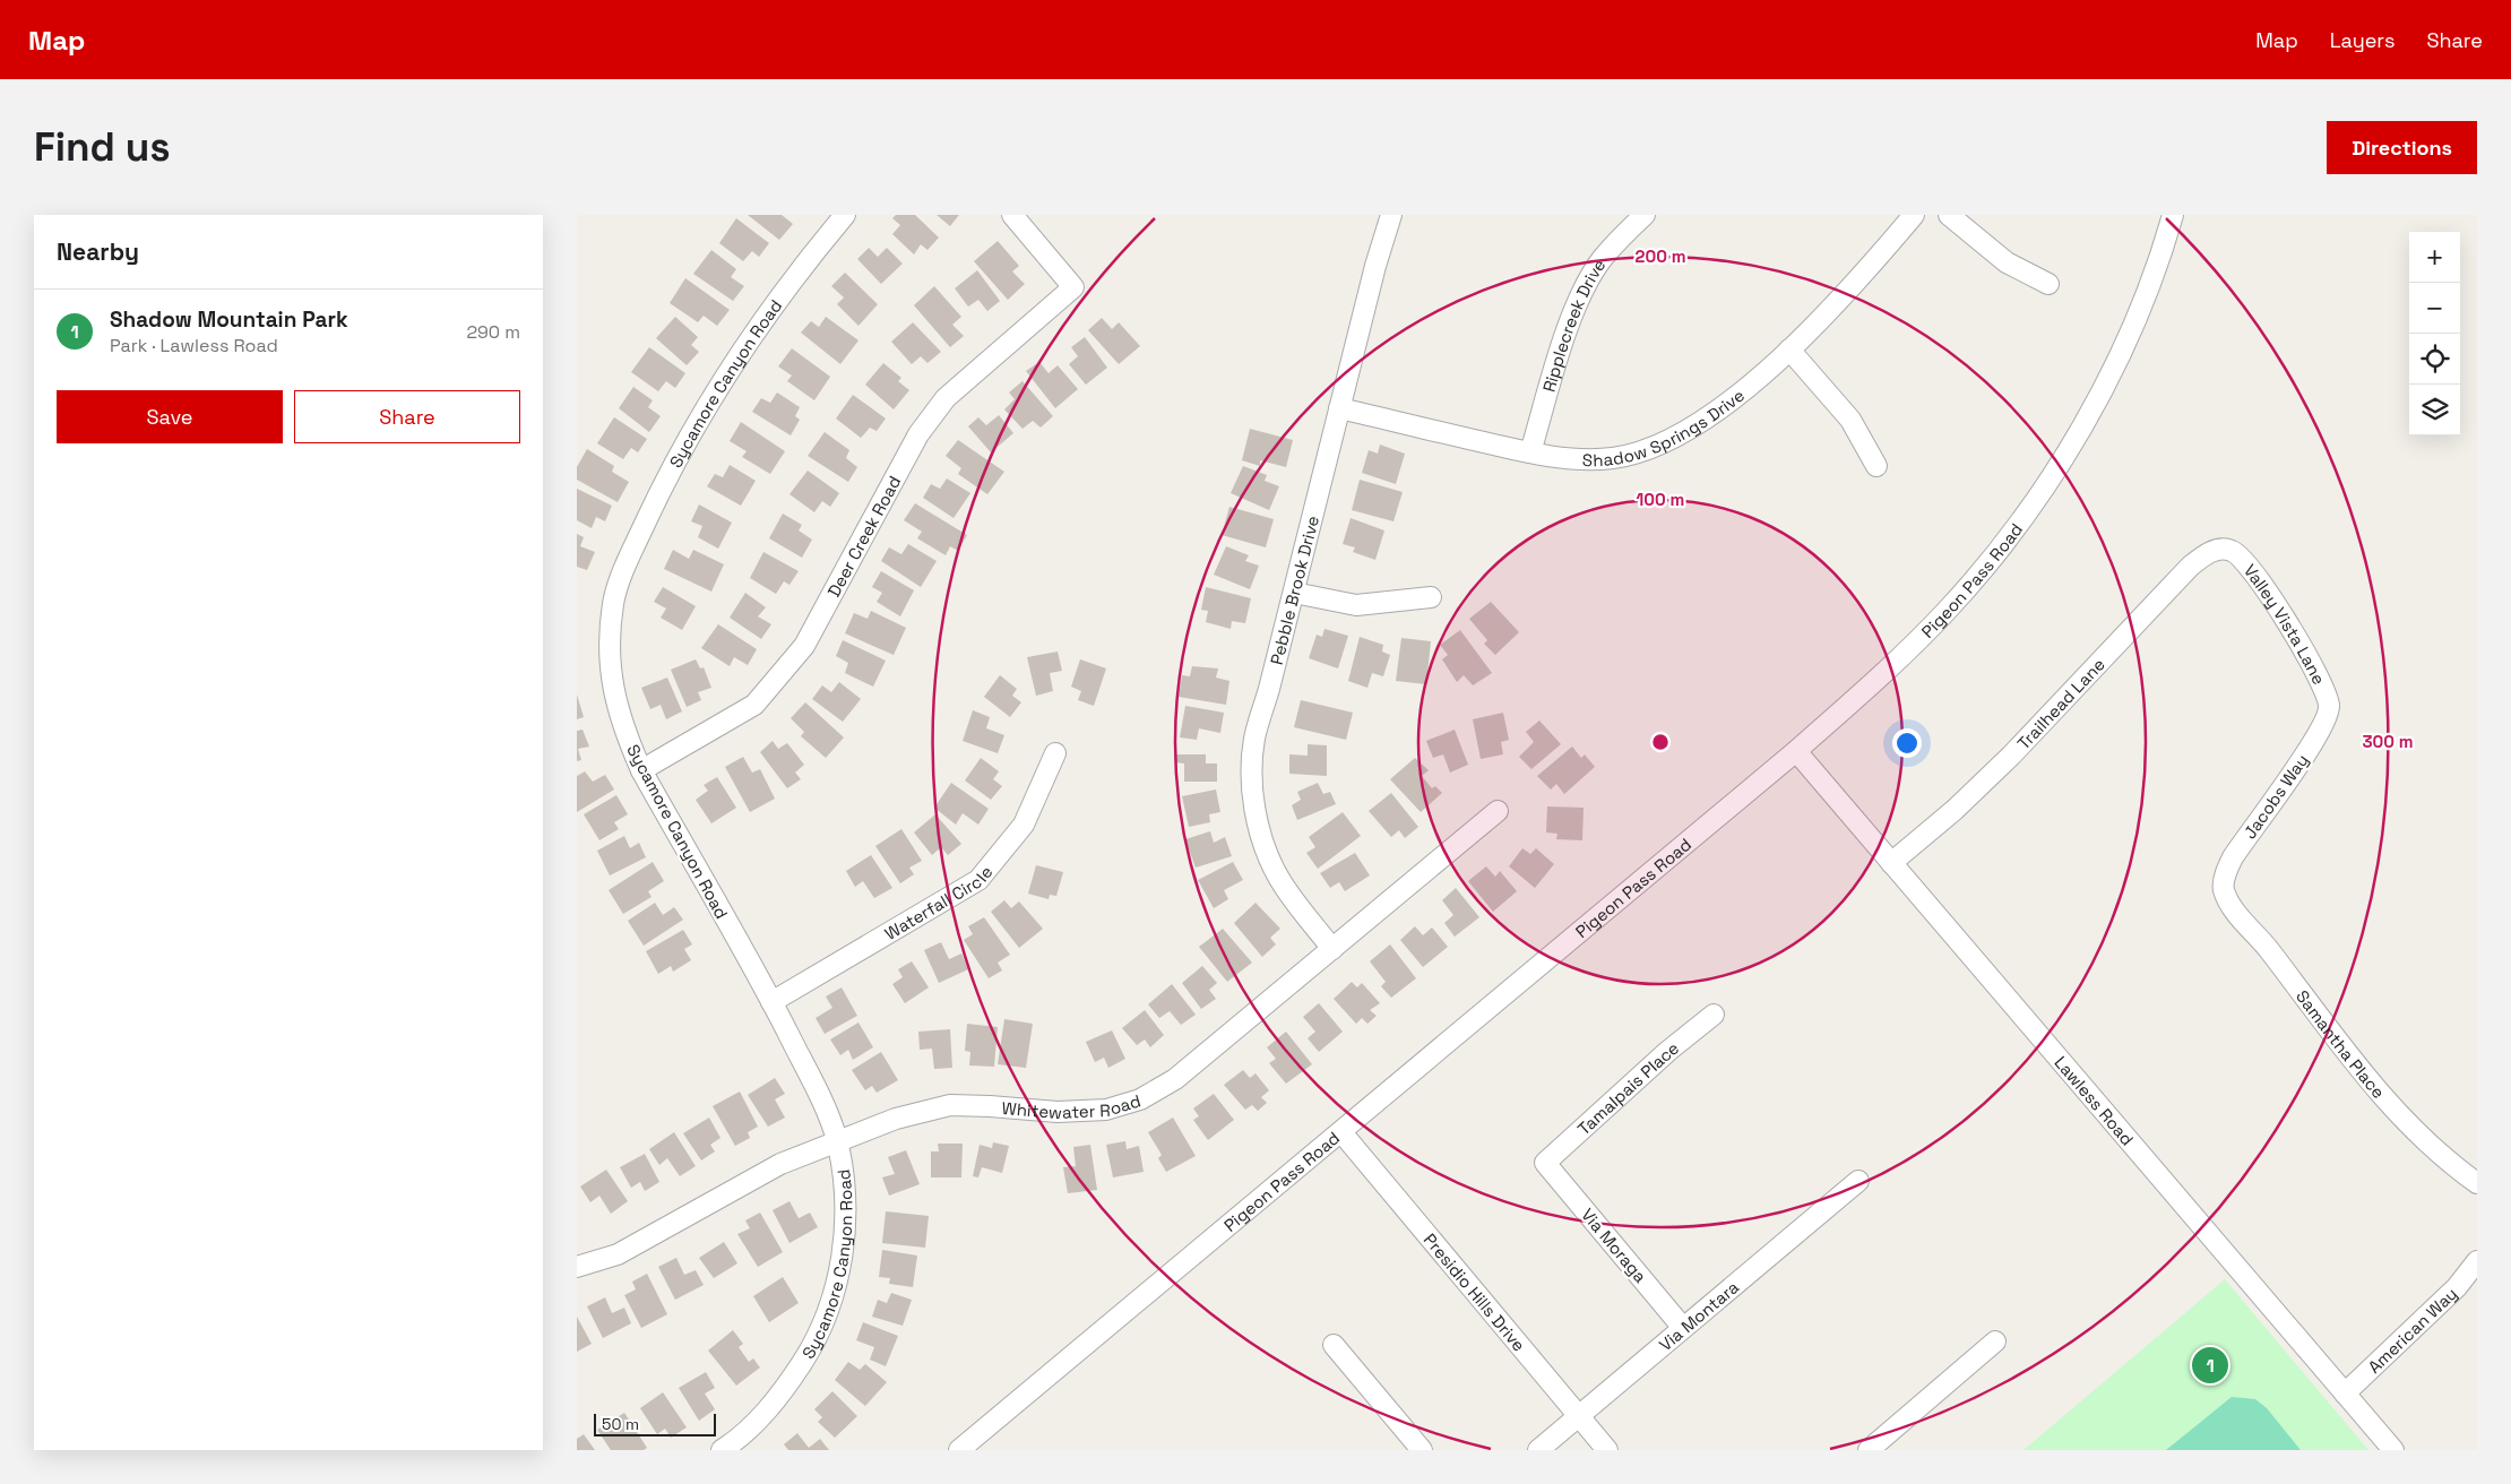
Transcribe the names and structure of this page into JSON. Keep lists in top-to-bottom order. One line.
{"streets":{"street":["Ripplecreek Drive","Sycamore Canyon Road","Shadow Springs Drive","Deer Creek Road","Pigeon Pass Road","Pebble Brook Drive","Valley Vista Lane","Trailhead Lane","Jacobs Way","Waterfall Circle","Samantha Place","Tamalpais Place","Whitewater Road","Lawless Road","Via Moraga","Presidio Hills Drive","Via Montara","American Way"]},"crossings":[["Ripplecreek Drive","Shadow Springs Drive"],["Sycamore Canyon Road","Deer Creek Road"],["Sycamore Canyon Road","Waterfall Circle"],["Sycamore Canyon Road","Whitewater Road"],["Shadow Springs Drive","Pebble Brook Drive"],["Pigeon Pass Road","Lawless Road"],["Pigeon Pass Road","Presidio Hills Drive"],["Pebble Brook Drive","Whitewater Road"],["Valley Vista Lane","Trailhead Lane"],["Valley Vista Lane","Jacobs Way"],["Trailhead Lane","Lawless Road"],["Jacobs Way","Samantha Place"],["Tamalpais Place","Via Moraga"],["Lawless Road","American Way"],["Via Moraga","Via Montara"],["Presidio Hills Drive","Via Montara"]],"scale_bar":"50 m","page":{"header":"Map","nav":["Map","Layers","Share"],"buttons":["Directions",["Save","Share"]],"title":"Find us","heading":"Nearby","map_buttons":["+","−"],"list":[{"mark":"1","name":"Shadow Mountain Park","note":"Park · Lawless Road","value":"290 m"}],"pins":"1","scale":"50 m"},"rings":["200 m","100 m","300 m"]}
